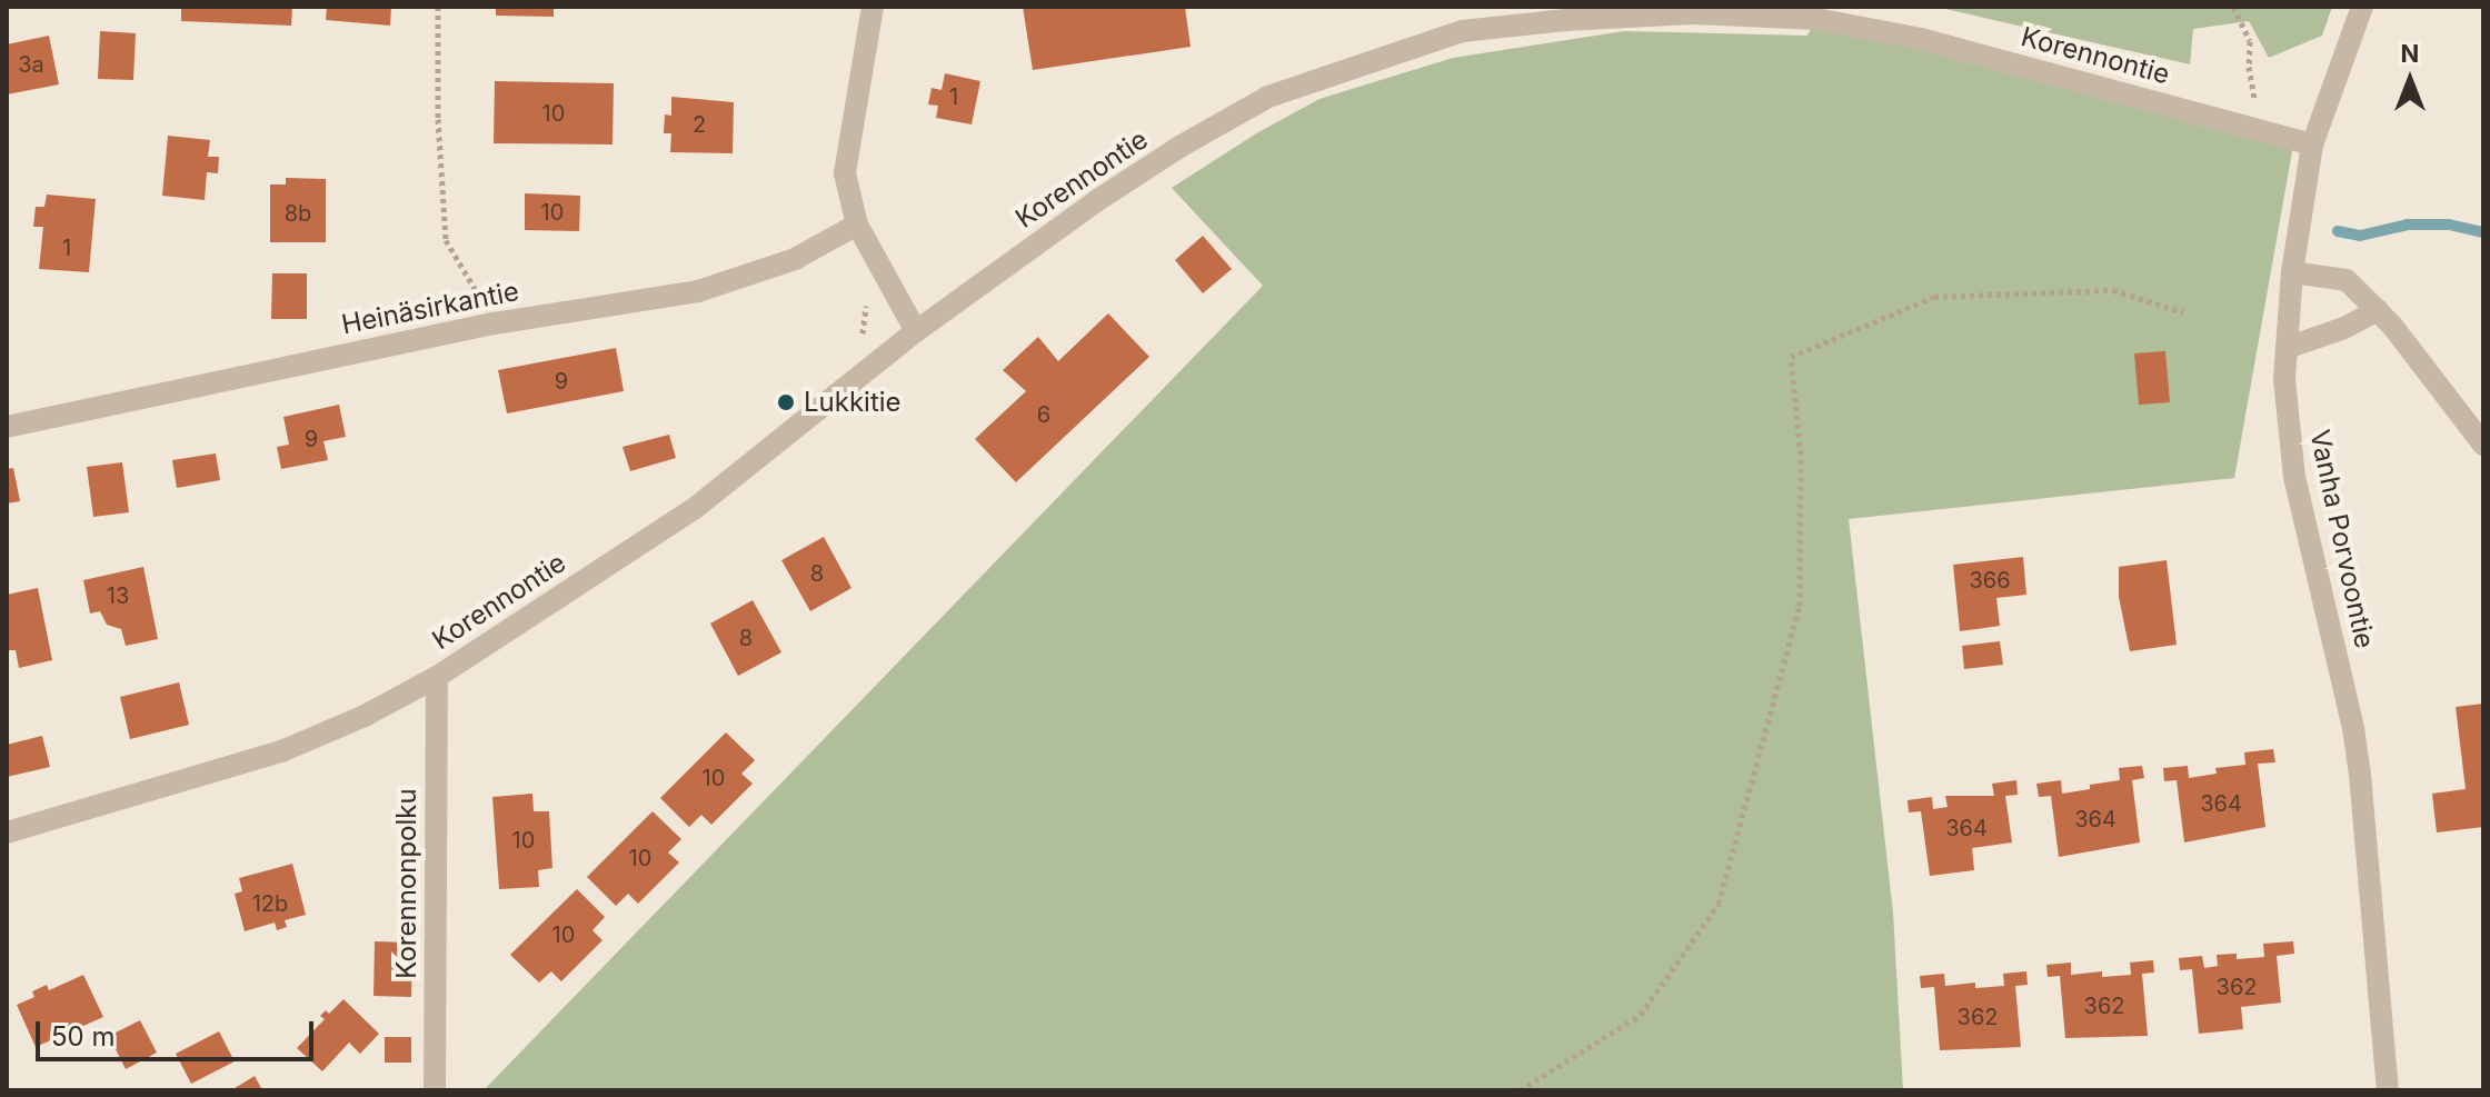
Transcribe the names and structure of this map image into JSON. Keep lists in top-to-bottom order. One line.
{"streets":{"street":["Korennontie","Heinäsirkantie","Vanha Porvoontie","Korennonpolku"]},"crossings":[["Korennontie","Vanha Porvoontie"],["Korennontie","Korennonpolku"]],"places":["Lukkitie"],"house_numbers":["3a","1","10","2","10","8b","1","9","6","9","8","366","13","8","10","364","364","364","10","10","12b","10","362","362","362"],"scale_bar":"50 m","north":"top"}
